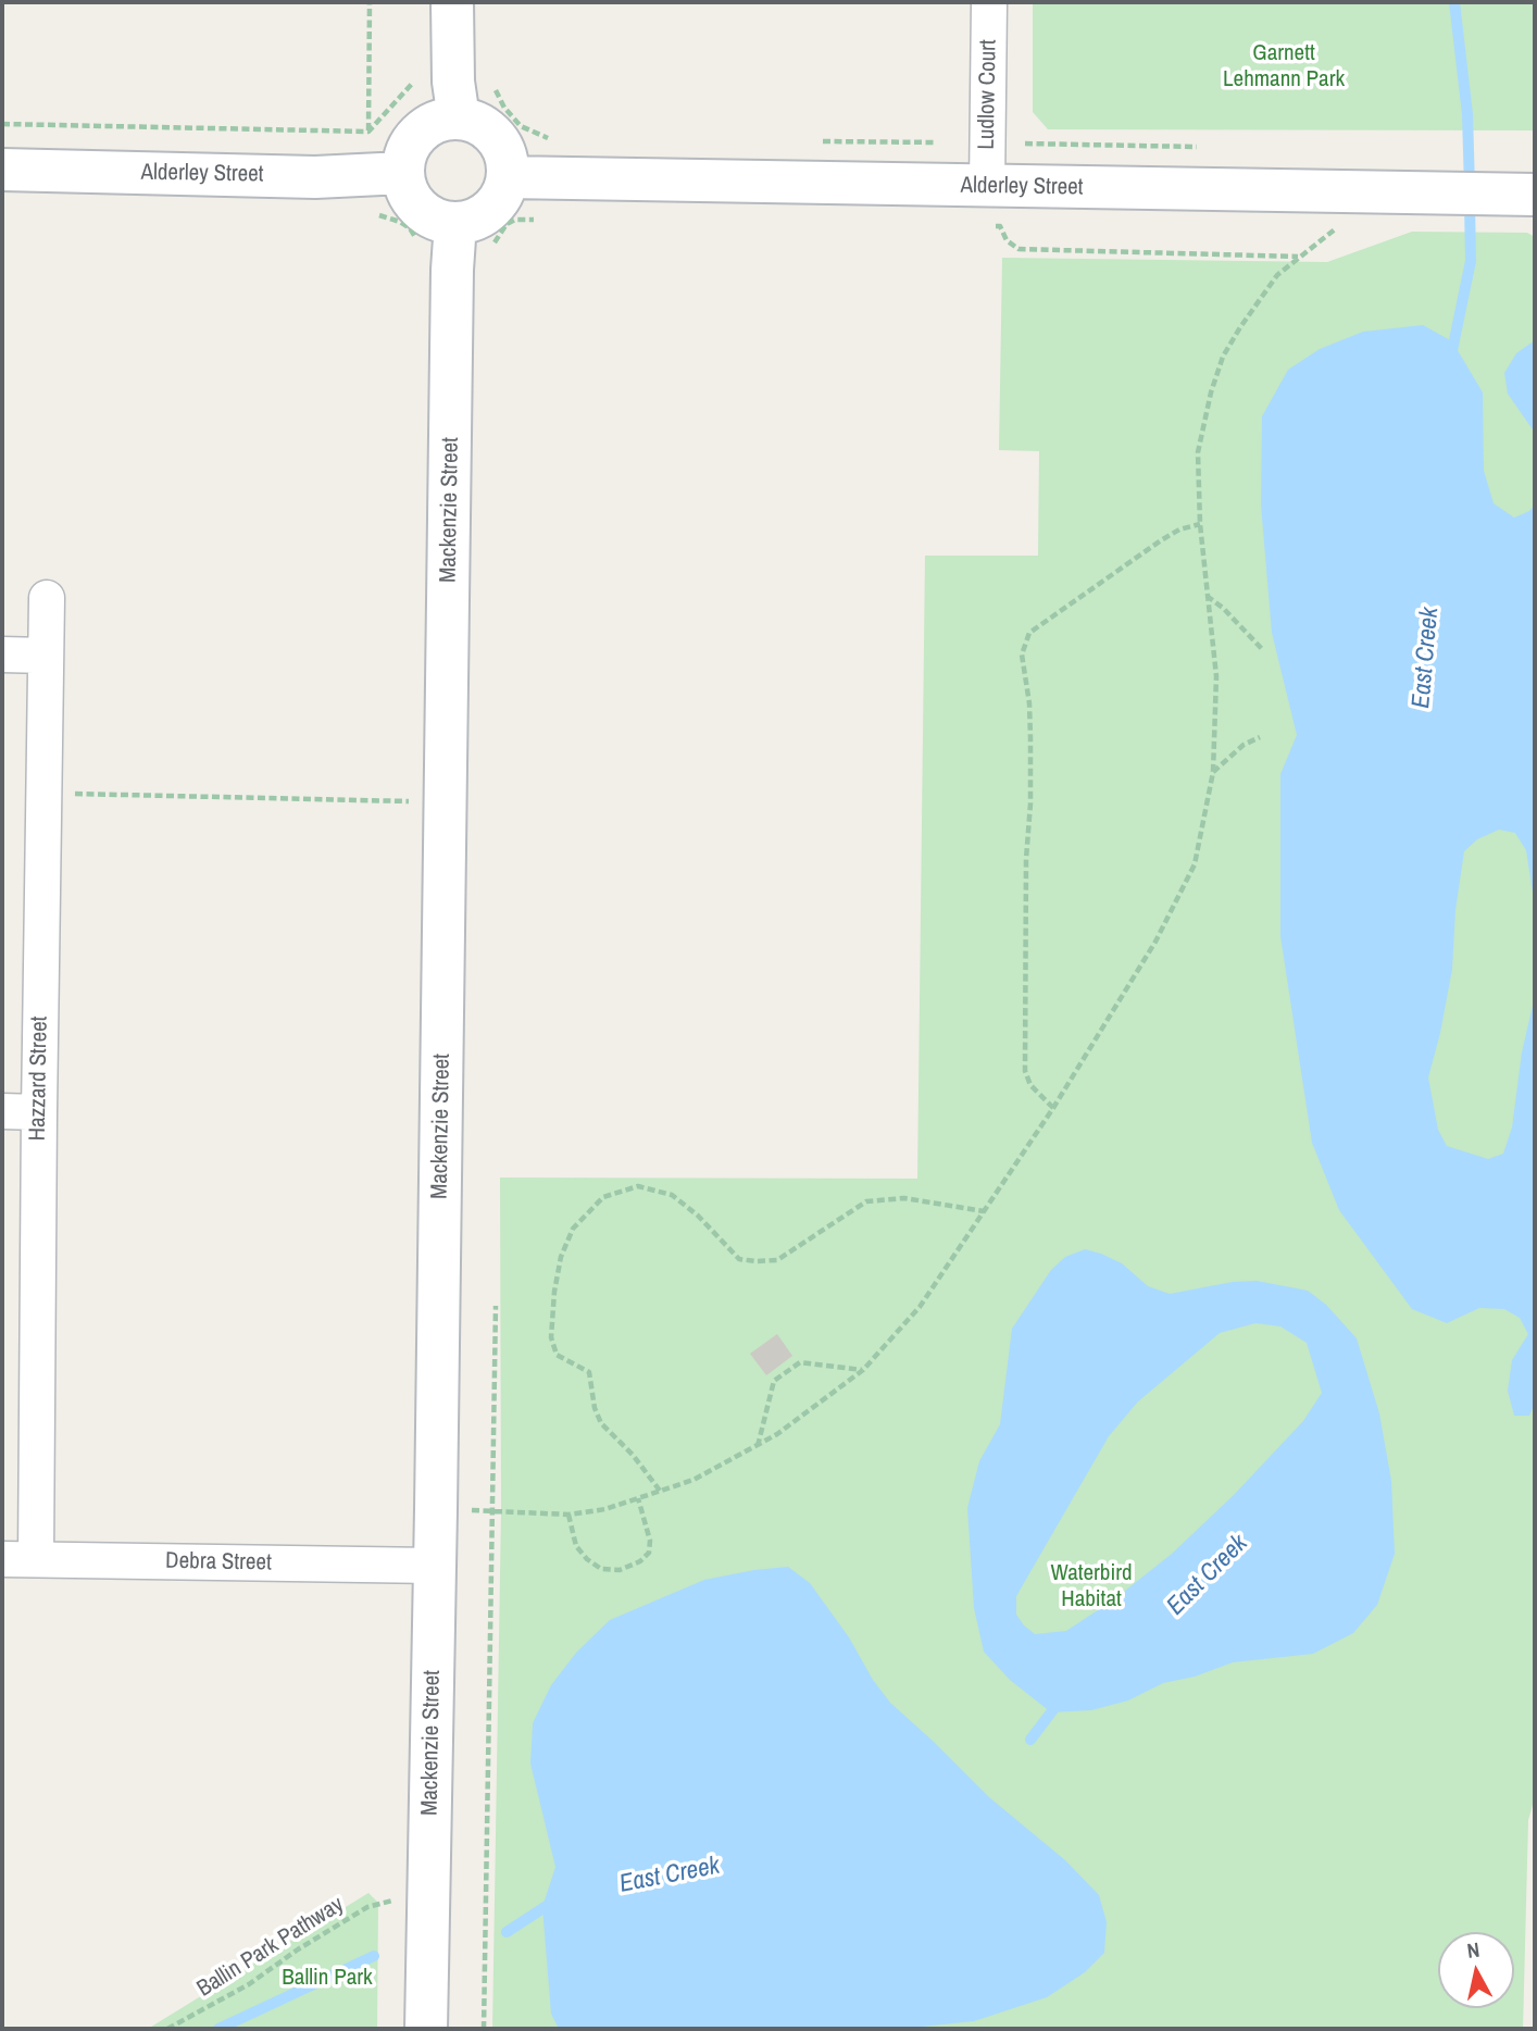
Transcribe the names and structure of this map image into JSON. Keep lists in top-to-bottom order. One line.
{"streets":{"main road":["Alderley Street","Mackenzie Street"],"street":["Ludlow Court","Hazzard Street","Debra Street"],"path":["Ballin Park Pathway"]},"crossings":[["Ludlow Court","Alderley Street"],["Alderley Street","Mackenzie Street"],["Mackenzie Street","Debra Street"],["Hazzard Street","Debra Street"]],"water":["East Creek"],"parks":["Garnett Lehmann Park","Waterbird Habitat","Ballin Park"],"north":"top"}
